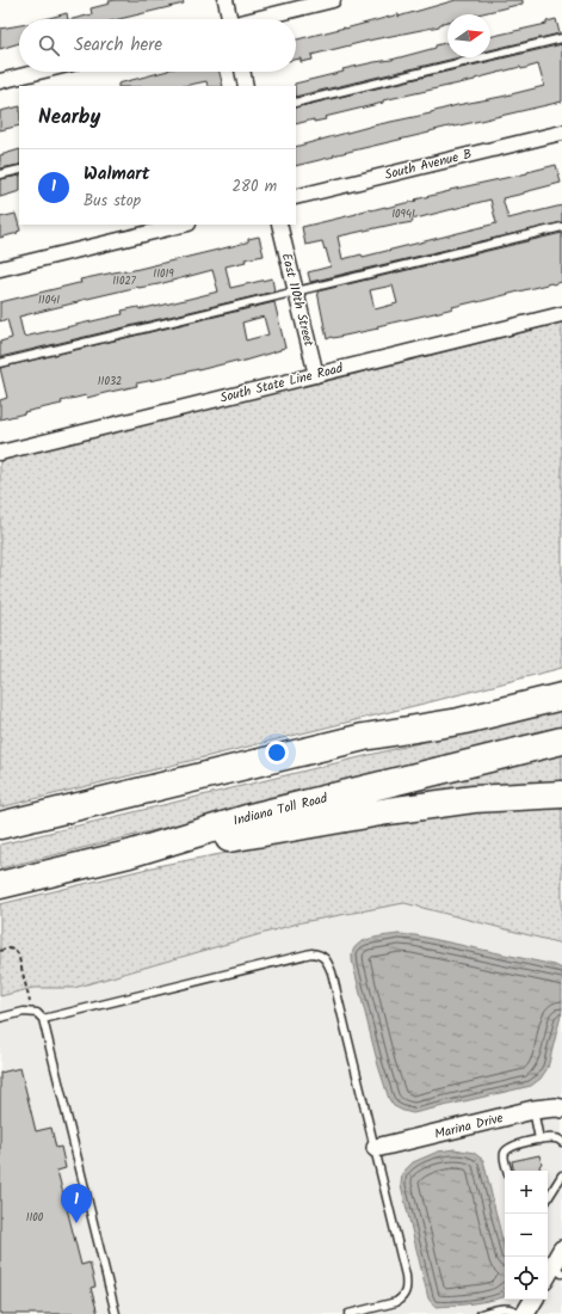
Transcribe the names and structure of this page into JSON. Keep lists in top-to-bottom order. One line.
{"streets":{"highway":["Indiana Toll Road"],"street":["South Avenue B","East 110th Street","South State Line Road","Marina Drive"]},"crossings":[["East 110th Street","South State Line Road"]],"house_numbers":["10941","11019","11027","11041","11032","1100"],"north":"right","page":{"search":"Search here","heading":"Nearby","list":[{"mark":"1","name":"Walmart","note":"Bus stop","value":"280 m"}],"map_buttons":["+","−"],"pins":"1"}}
